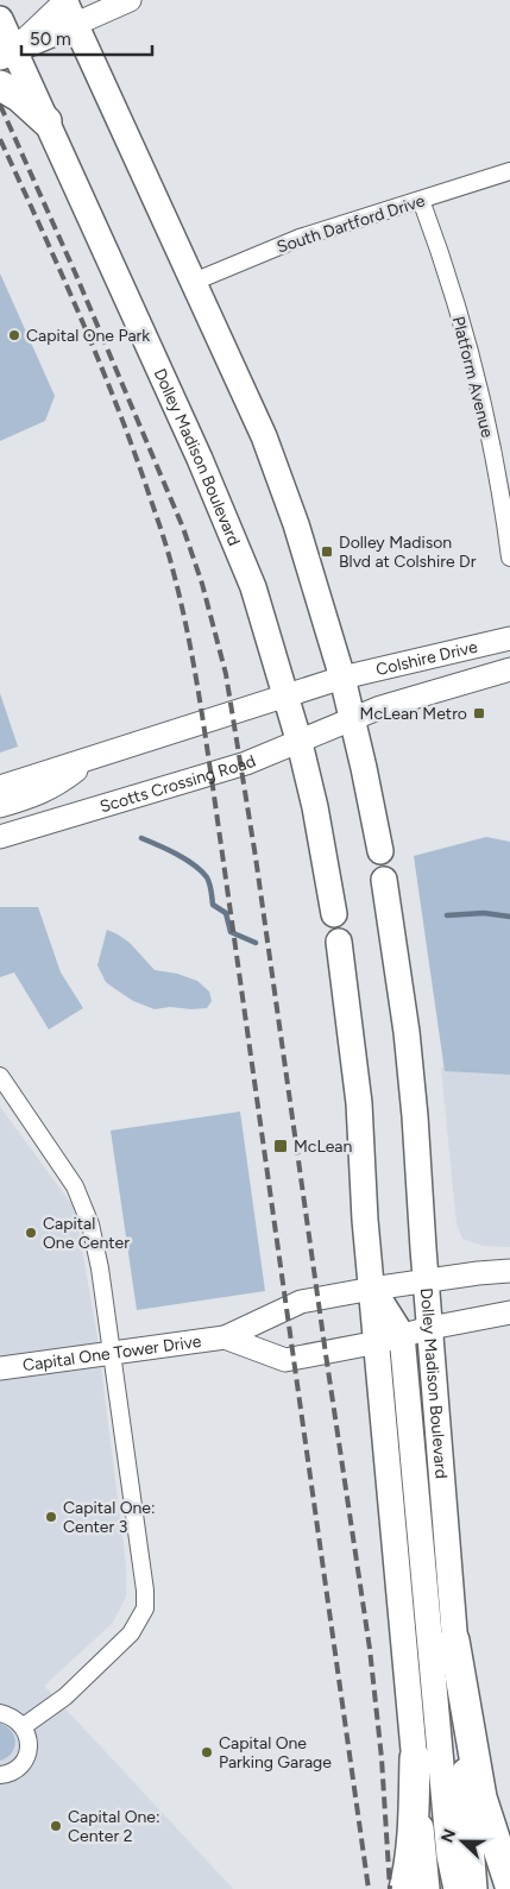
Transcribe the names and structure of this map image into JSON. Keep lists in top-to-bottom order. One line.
{"streets":{"main road":["Dolley Madison Boulevard"],"street":["South Dartford Drive","Platform Avenue","Colshire Drive","Scotts Crossing Road","Capital One Tower Drive"]},"crossings":[["South Dartford Drive","Platform Avenue"],["Dolley Madison Boulevard","Scotts Crossing Road"],["Dolley Madison Boulevard","Capital One Tower Drive"],["Colshire Drive","Scotts Crossing Road"]],"places":{"other":["Capital One Park","Capital One Center","Capital One: Center 3","Capital One Parking Garage","Capital One: Center 2"],"transit":["Dolley Madison Blvd at Colshire Dr","McLean Metro","McLean"]},"scale_bar":"50 m","north":"left"}
